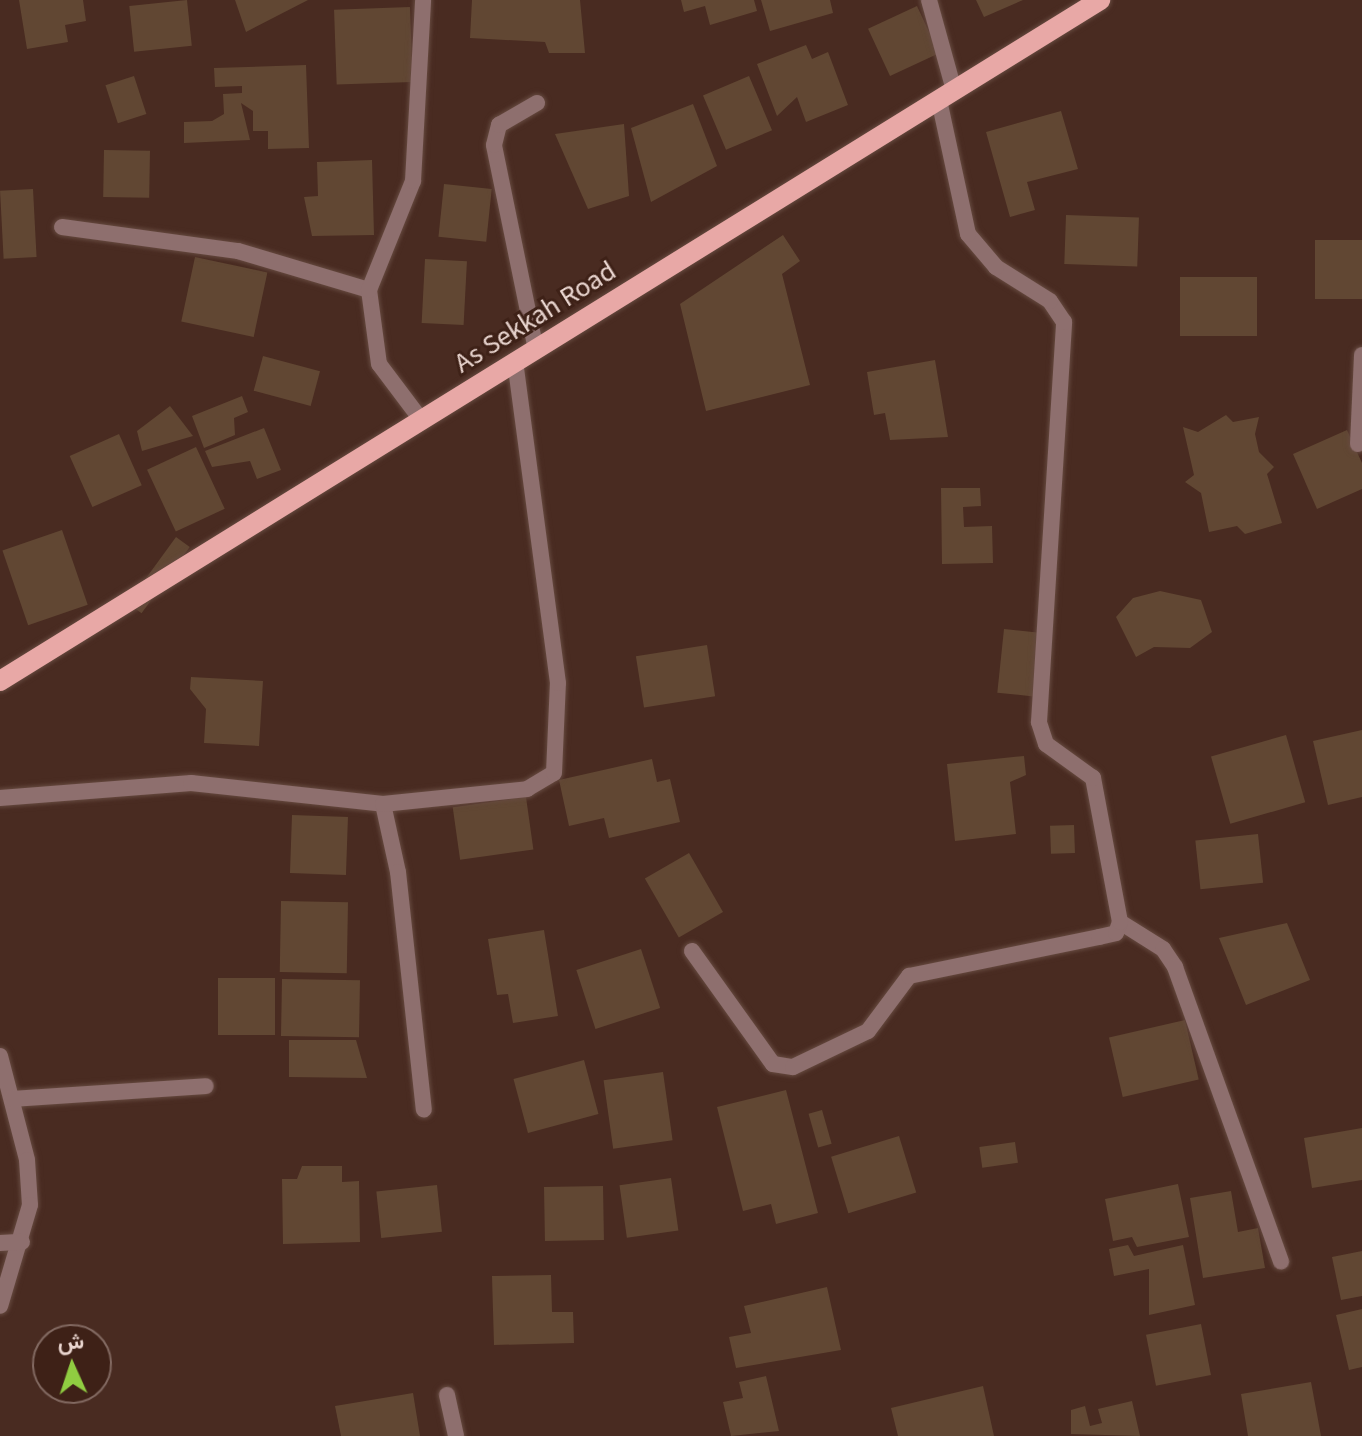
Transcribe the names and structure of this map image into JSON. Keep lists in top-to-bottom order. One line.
{"streets":{"main road":["As Sekkah Road"]},"north":"top"}
